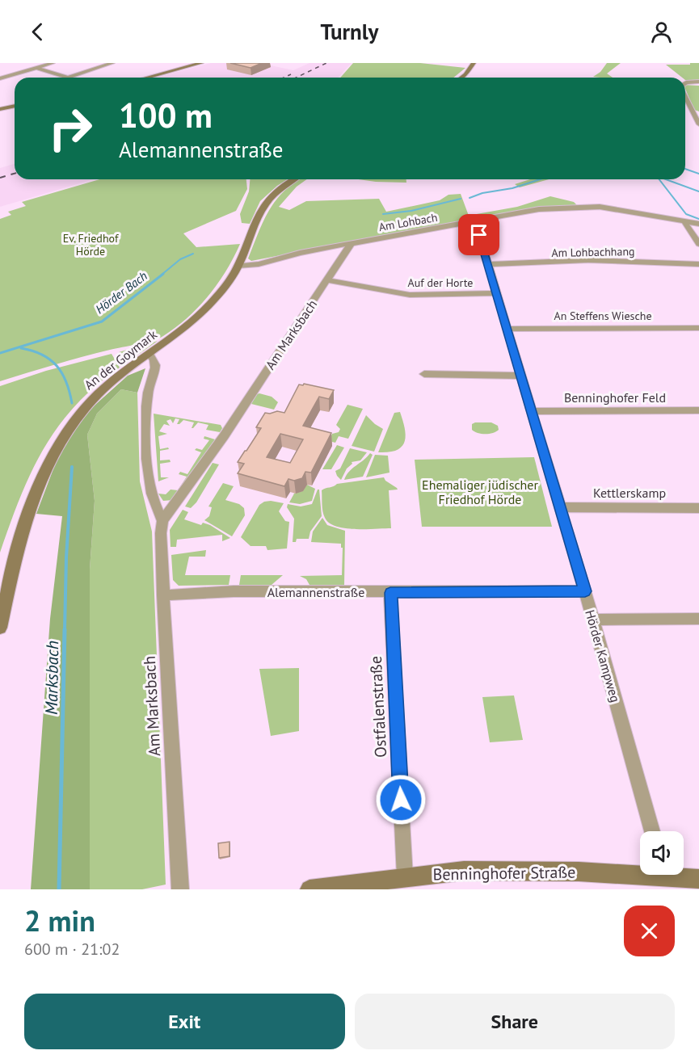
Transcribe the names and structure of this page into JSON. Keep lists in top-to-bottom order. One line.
{"streets":{"main road":["An der Goymark","Benninghofer Straße"],"street":["Am Lohbach","Am Lohbachhang","Auf der Horte","An Steffens Wiesche","Am Marksbach","Benninghofer Feld","Kettlerskamp","Alemannenstraße","Hörder Kampweg","Ostfalenstraße"]},"crossings":[["Am Lohbach","Am Marksbach"],["Am Lohbach","An der Goymark"],["Am Lohbach","Hörder Kampweg"],["Am Lohbachhang","Hörder Kampweg"],["Auf der Horte","Am Marksbach"],["Auf der Horte","Hörder Kampweg"],["An Steffens Wiesche","Hörder Kampweg"],["Am Marksbach","An der Goymark"],["Am Marksbach","Alemannenstraße"],["Benninghofer Feld","Hörder Kampweg"],["Kettlerskamp","Hörder Kampweg"],["Alemannenstraße","Hörder Kampweg"],["Alemannenstraße","Ostfalenstraße"],["Ostfalenstraße","Benninghofer Straße"]],"water":["Hörder Bach","Marksbach"],"parks":["Ev. Friedhof Hörde","Ehemaliger jüdischer Friedhof Hörde"],"page":{"header":"Turnly","turn":["100 m","Alemannenstraße"],"heading":["2 min","600 m · 21:02"],"buttons":["Exit","Share"]}}
